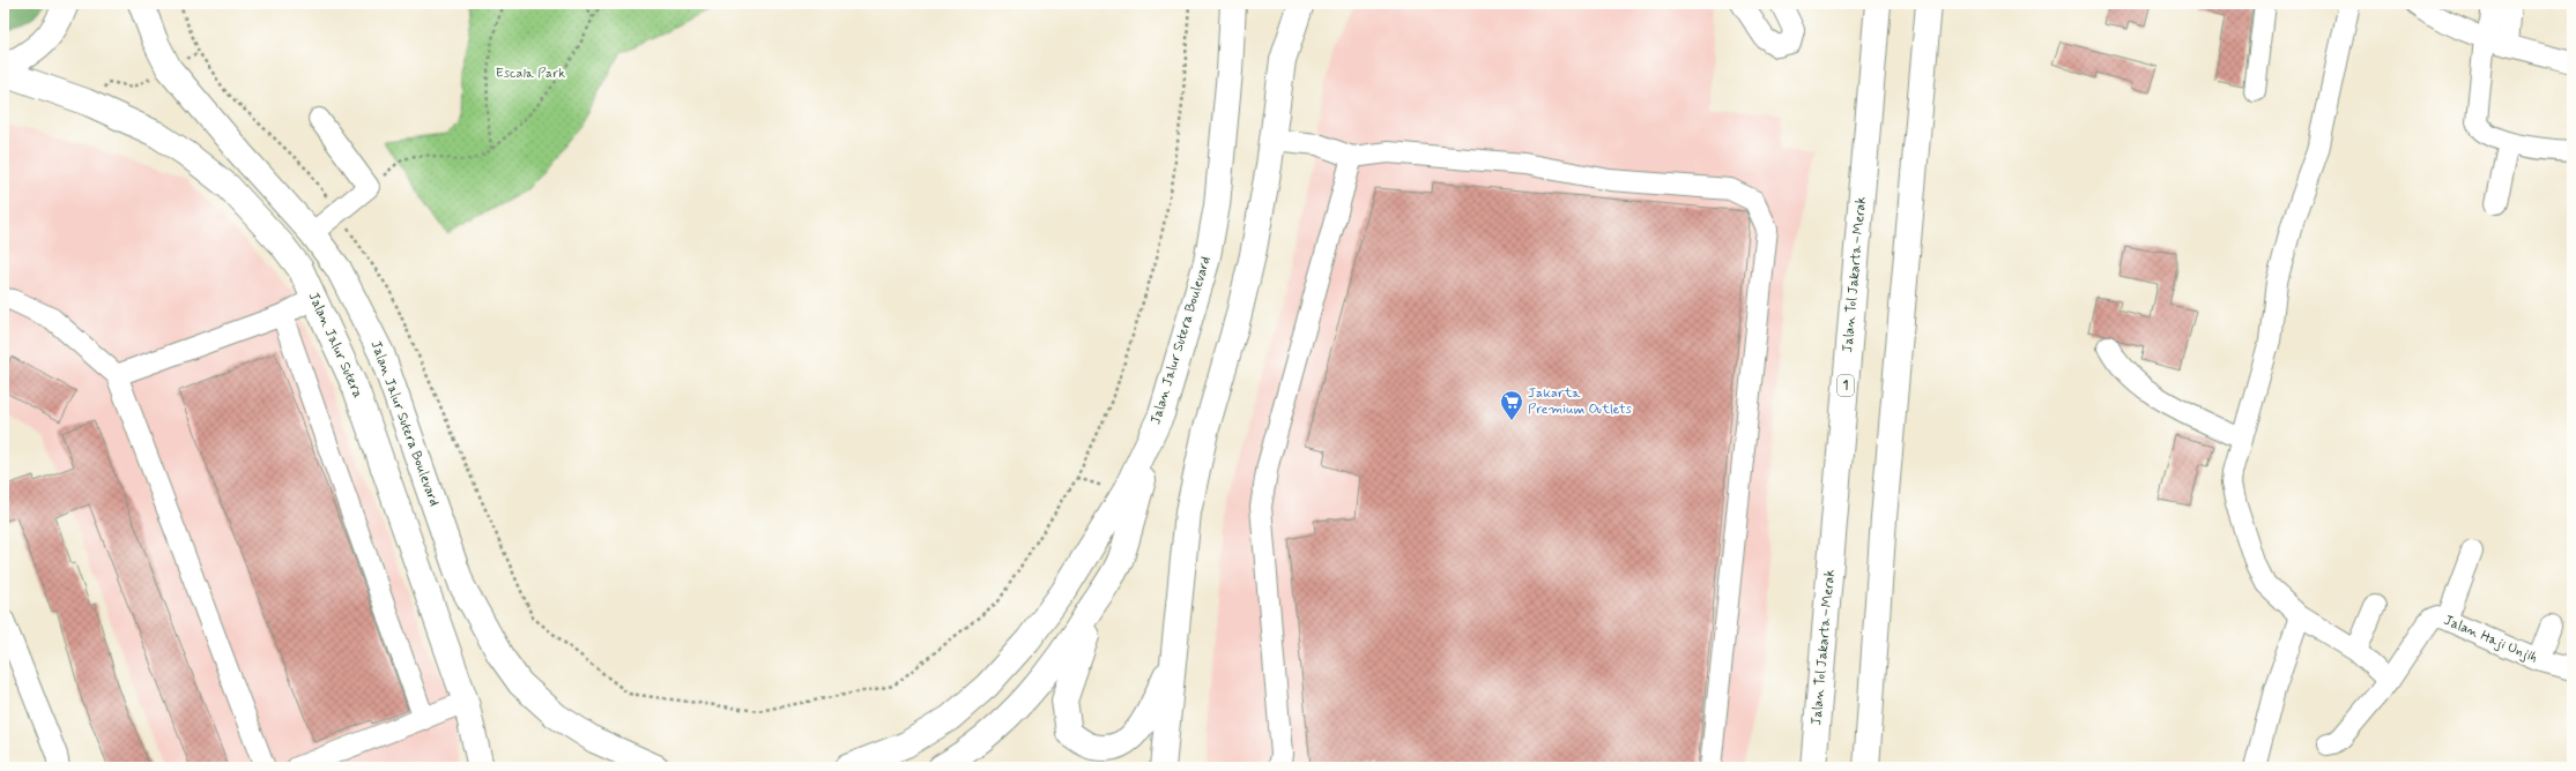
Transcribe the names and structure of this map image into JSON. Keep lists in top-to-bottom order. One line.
{"streets":{"main road":["Jalan Tol Jakarta–Merak","Jalan Jalur Sutera Boulevard","Jalan Jalur Sutera","1"],"street":["Jalan Haji Unjih"]},"parks":["Escala Park"],"places":{"supermarket":["Jakarta Premium Outlets"]}}
